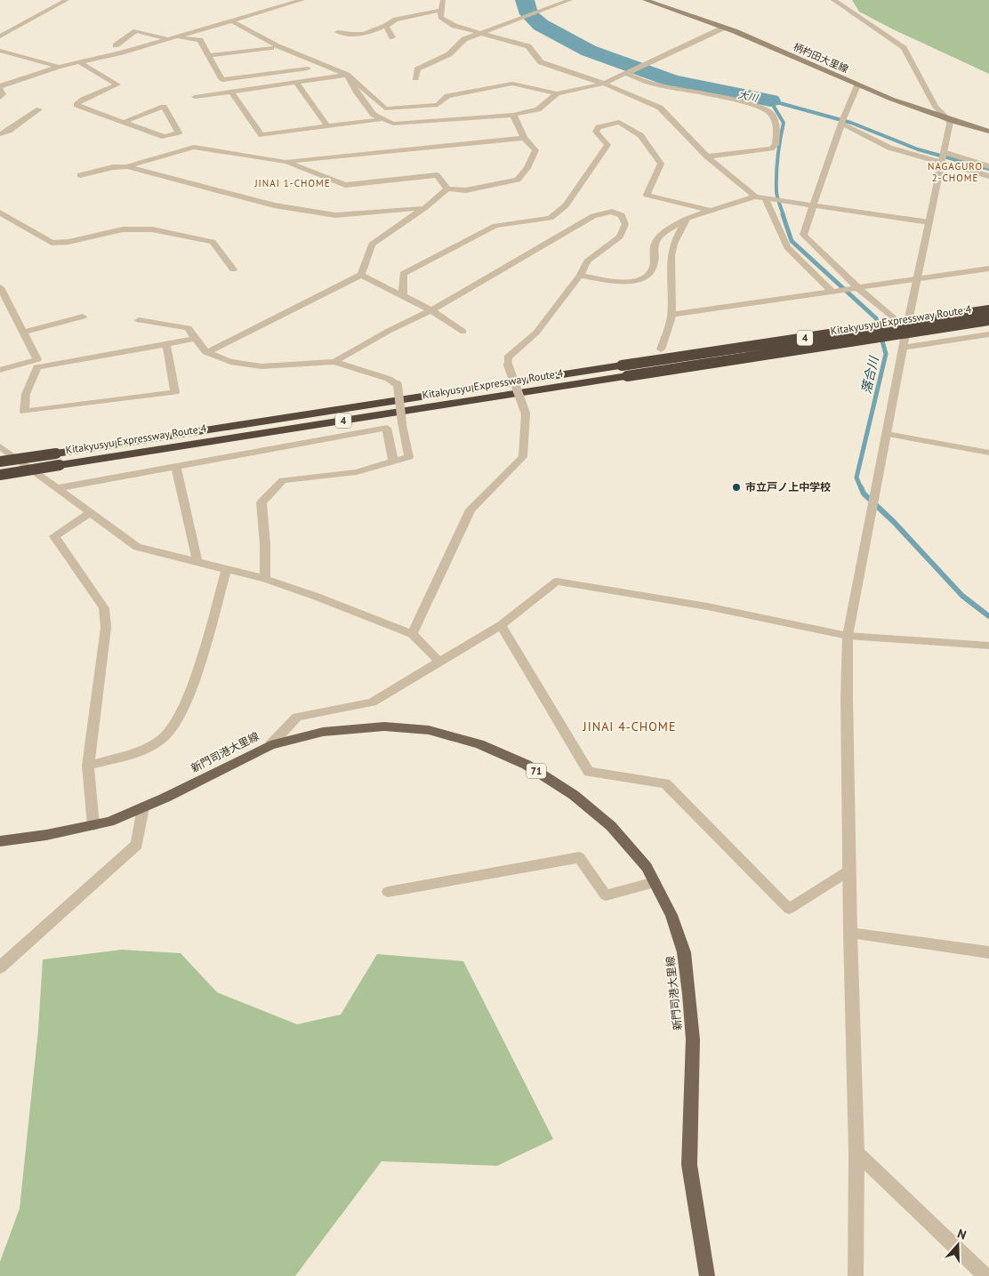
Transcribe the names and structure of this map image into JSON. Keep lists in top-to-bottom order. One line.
{"streets":{"highway":["Kitakyusyu Expressway Route 4","4"],"main road":["柄杓田大里線","新門司港大里線","71"]},"districts":["NAGAGURO 2-CHOME","JINAI 1-CHOME","JINAI 4-CHOME"],"water":["大川","落合川"],"places":["市立戸ノ上中学校"],"north":"top"}
